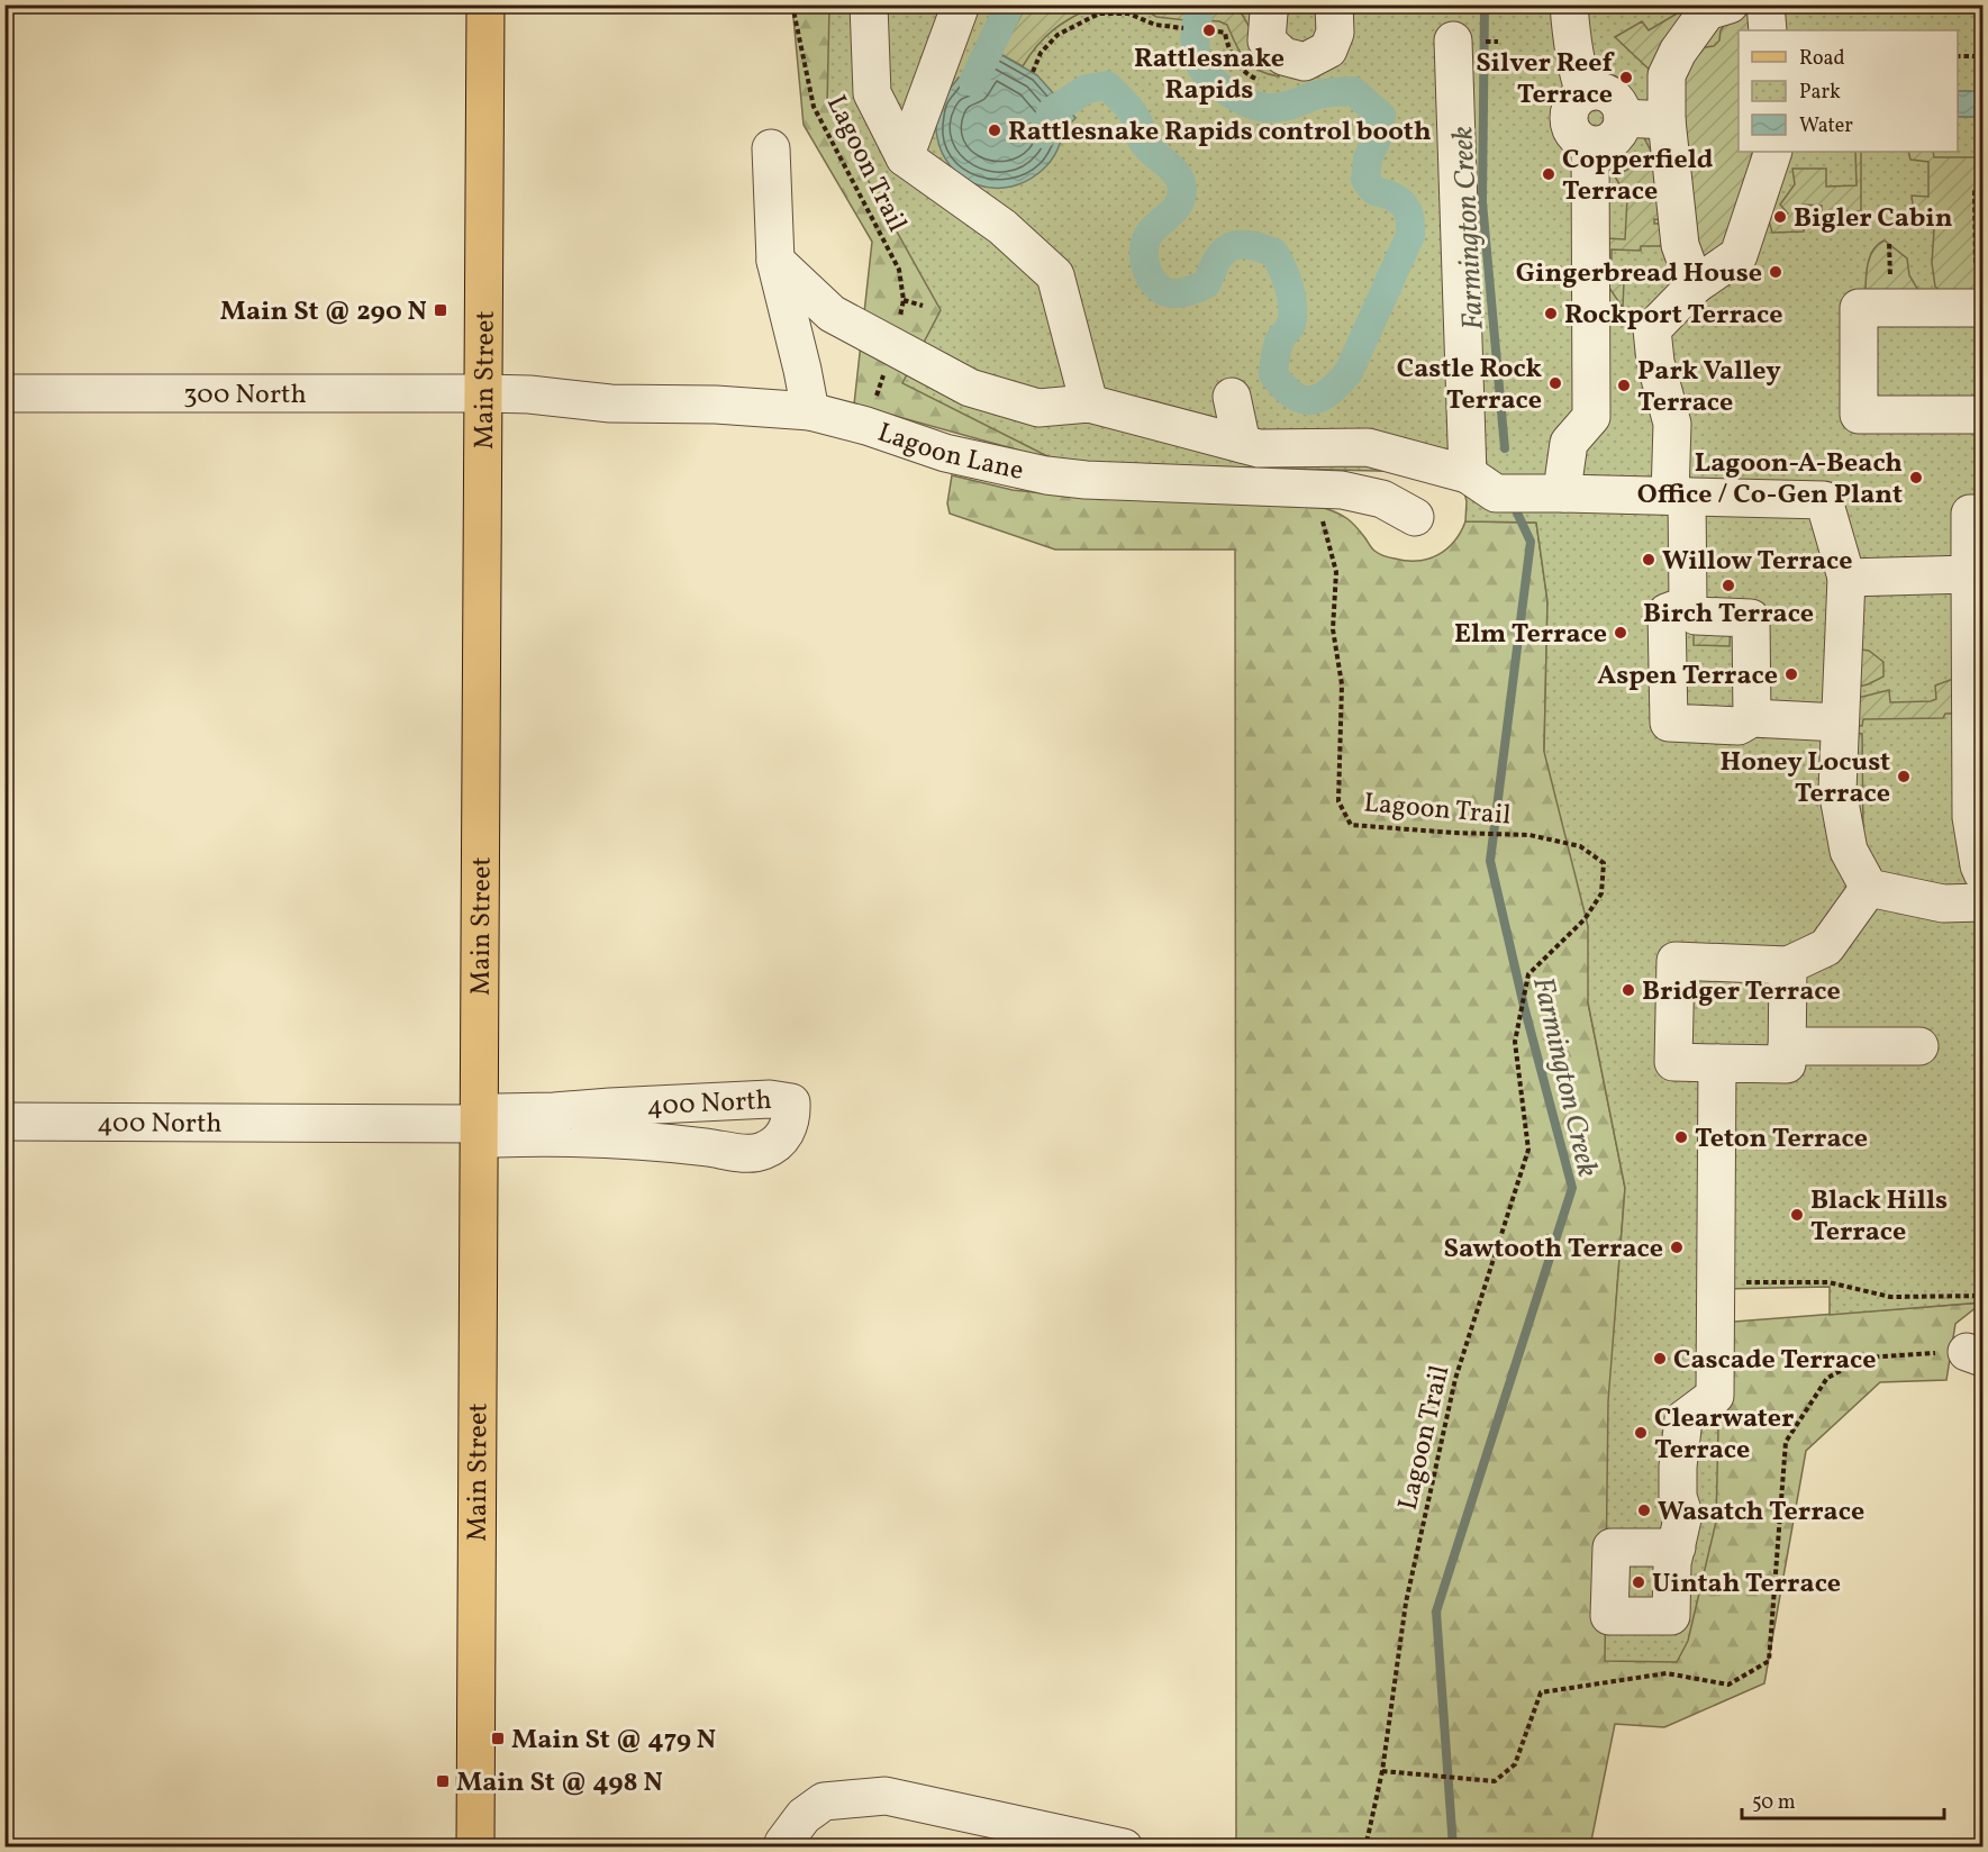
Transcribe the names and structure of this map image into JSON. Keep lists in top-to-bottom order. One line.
{"streets":{"main road":["Main Street"],"street":["300 North","Lagoon Lane","400 North"],"path":["Lagoon Trail"]},"crossings":[["Main Street","300 North"],["Main Street","Lagoon Lane"],["Main Street","400 North"],["300 North","Lagoon Lane"]],"water":["Farmington Creek"],"places":{"other":["Rattlesnake Rapids","Silver Reef Terrace","Rattlesnake Rapids control booth","Copperfield Terrace","Bigler Cabin","Gingerbread House","Rockport Terrace","Castle Rock Terrace","Park Valley Terrace","Lagoon-A-Beach Office / Co-Gen Plant","Willow Terrace","Birch Terrace","Elm Terrace","Aspen Terrace","Honey Locust Terrace","Bridger Terrace","Teton Terrace","Black Hills Terrace","Sawtooth Terrace","Cascade Terrace","Clearwater Terrace","Wasatch Terrace","Uintah Terrace"],"transit":["Main St @ 290 N","Main St @ 479 N","Main St @ 498 N"]},"legend":["Road","Park","Water"],"scale_bar":"50 m"}
